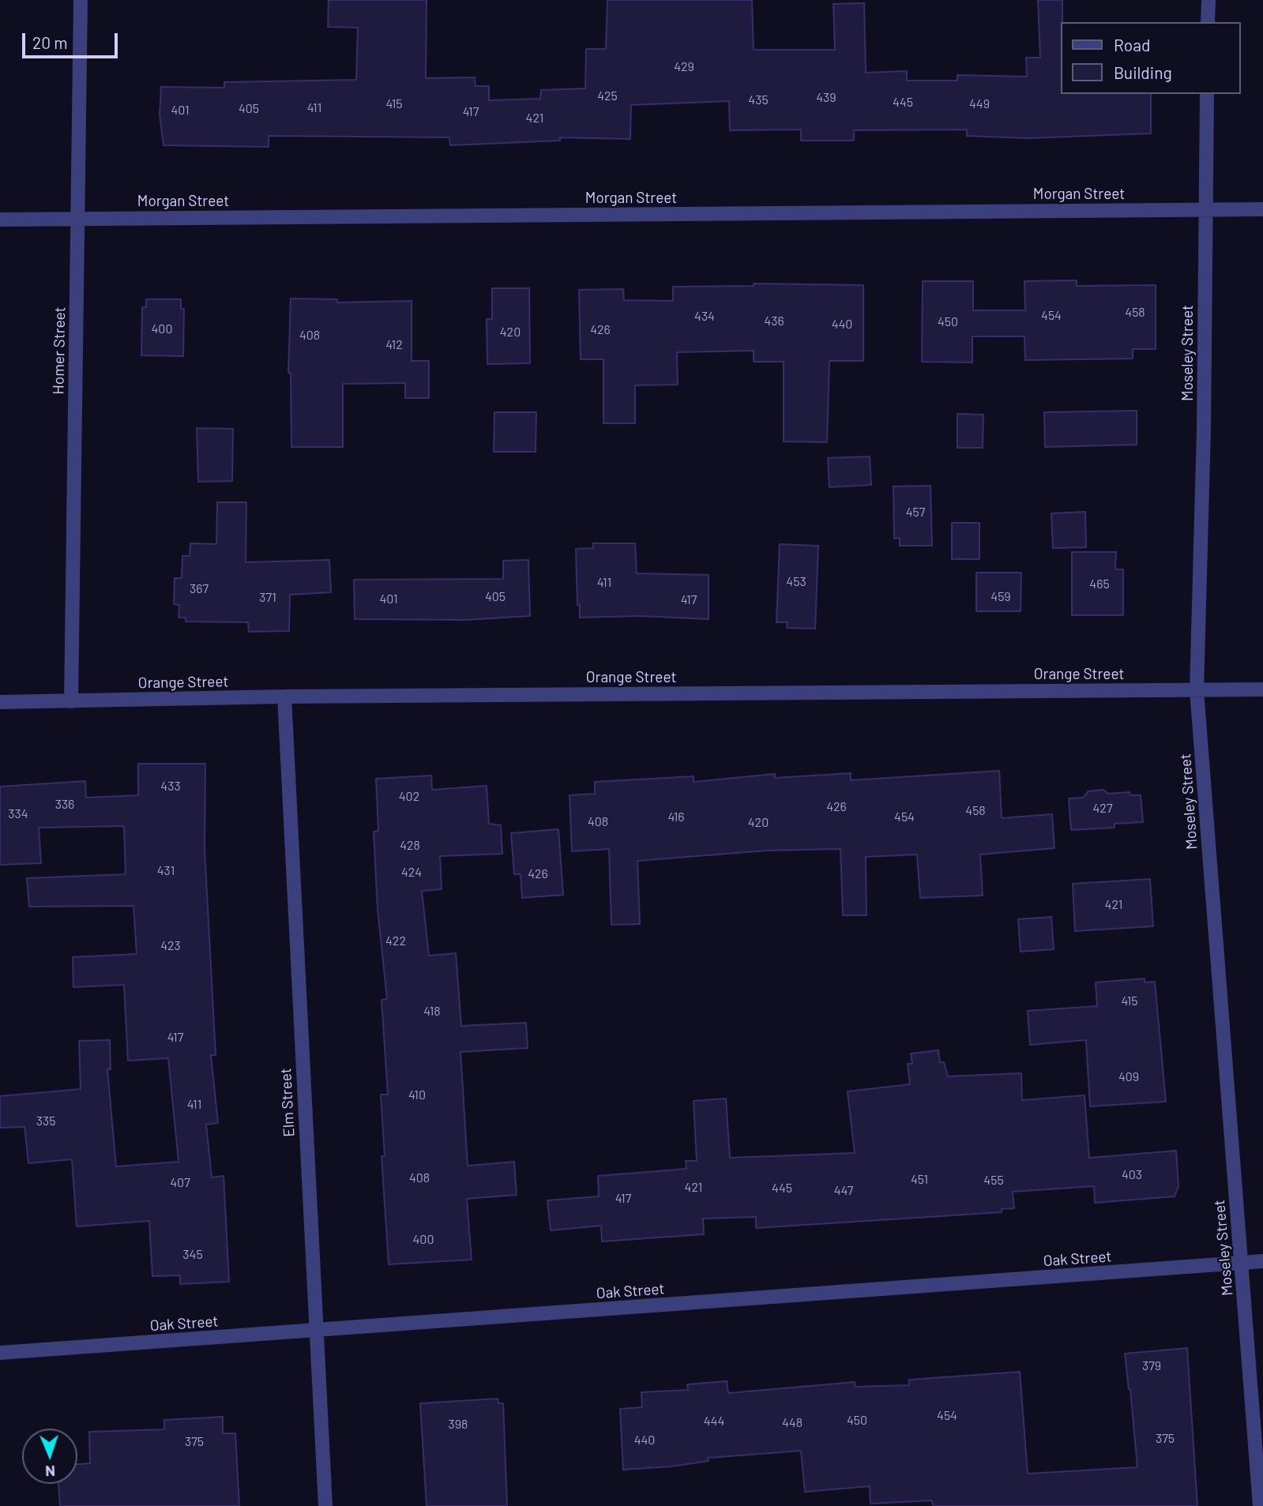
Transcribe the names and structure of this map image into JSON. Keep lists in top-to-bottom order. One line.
{"streets":{"street":["Morgan Street","Homer Street","Moseley Street","Orange Street","Elm Street","Oak Street"]},"crossings":[["Morgan Street","Homer Street"],["Morgan Street","Moseley Street"],["Homer Street","Orange Street"],["Moseley Street","Orange Street"],["Moseley Street","Oak Street"],["Orange Street","Elm Street"],["Elm Street","Oak Street"]],"house_numbers":["429","425","439","435","445","415","449","411","405","401","417","421","458","454","434","436","450","440","400","426","420","408","412","457","453","411","465","367","405","459","371","401","417","433","402","336","426","427","458","334","416","454","408","420","428","431","424","426","421","422","423","415","418","417","409","410","411","335","403","408","451","455","407","421","445","447","417","400","345","379","454","450","444","448","398","375","440","375"],"legend":["Road","Building"],"scale_bar":"20 m","north":"bottom"}
